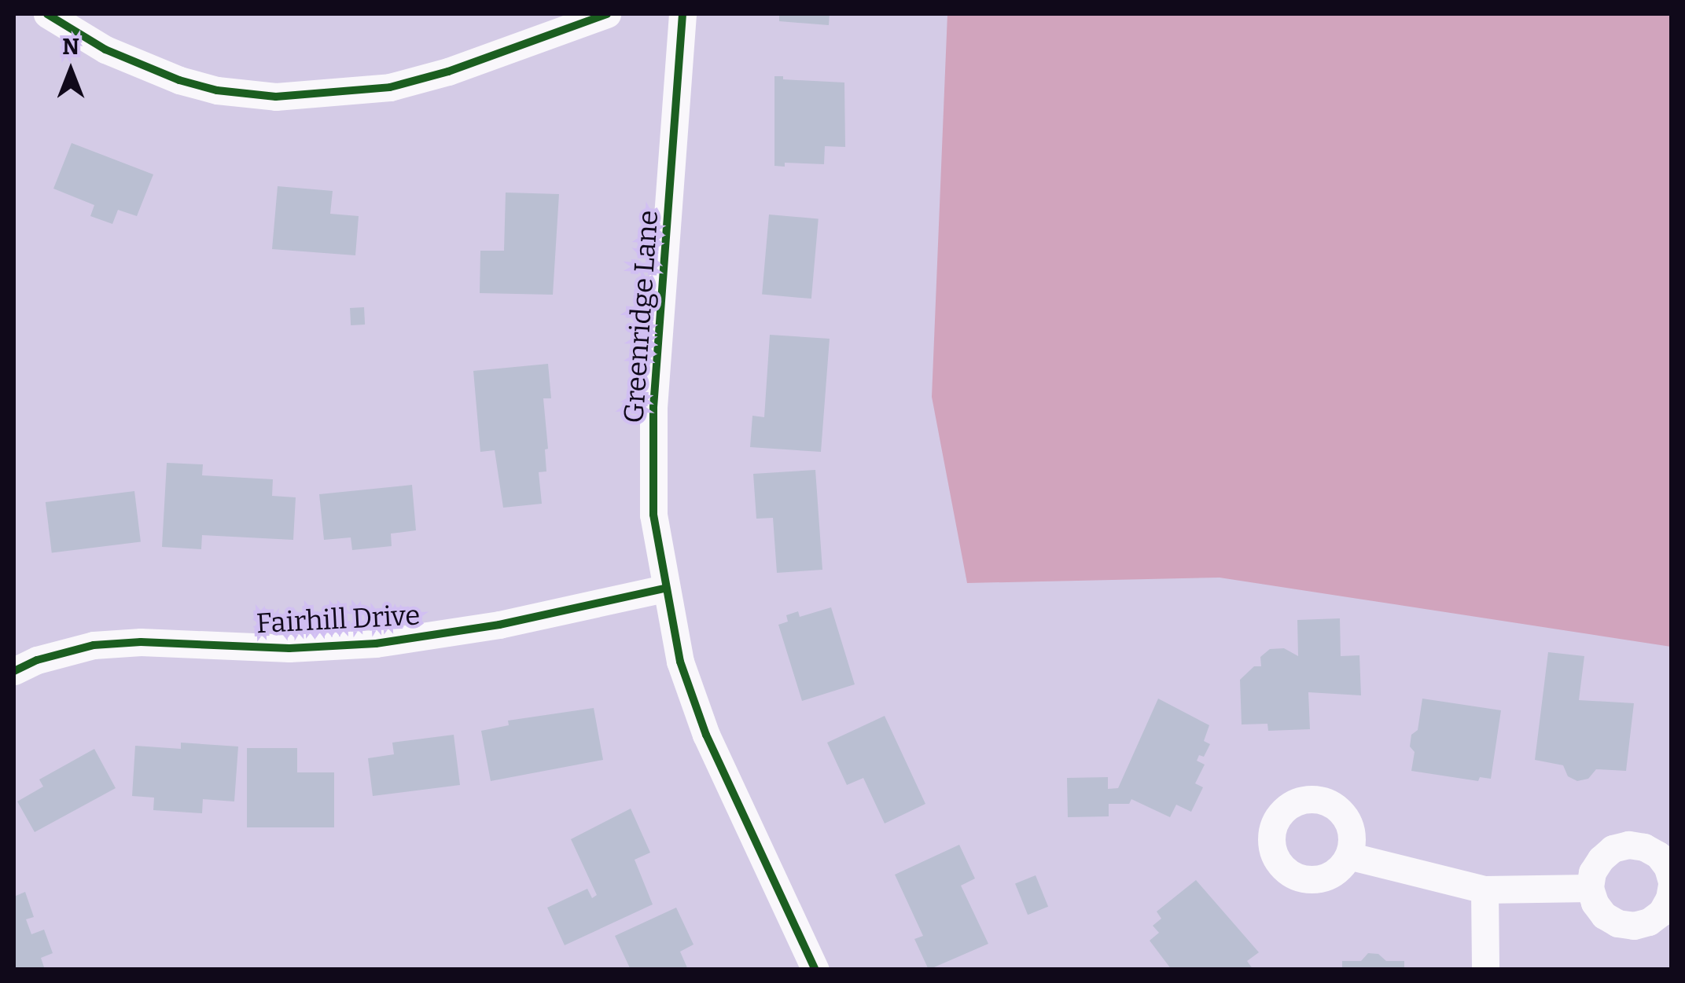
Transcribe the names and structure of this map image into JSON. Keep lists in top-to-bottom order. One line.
{"streets":{"street":["Greenridge Lane","Fairhill Drive"]},"crossings":[["Greenridge Lane","Fairhill Drive"]],"north":"top"}
